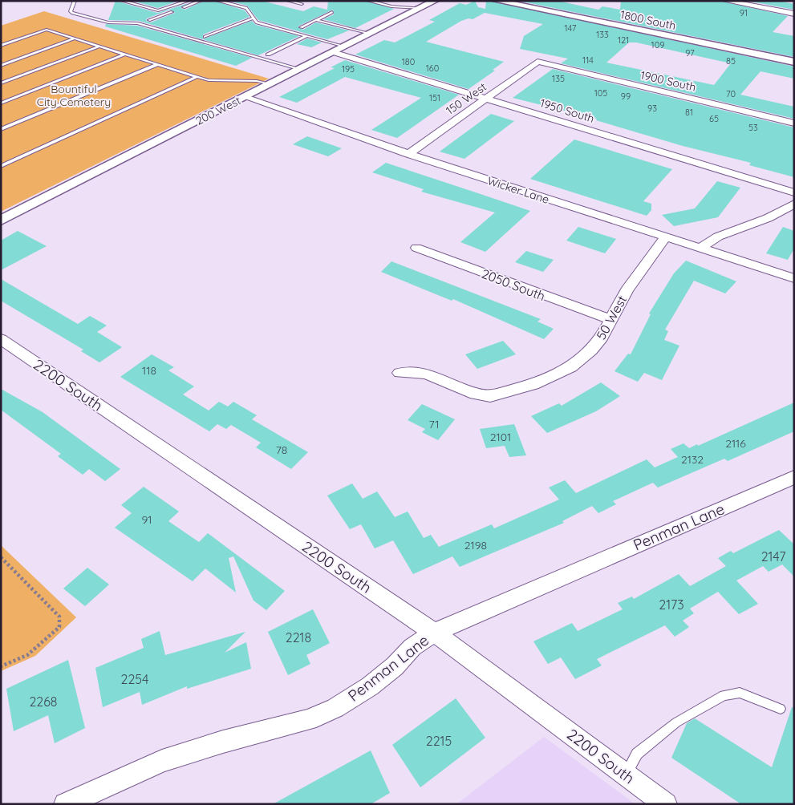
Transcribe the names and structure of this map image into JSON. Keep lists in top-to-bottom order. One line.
{"streets":{"street":["1800 South","1900 South","150 West","200 West","1950 South","Wicker Lane","2050 South","50 West","2200 South","Penman Lane"]},"crossings":[["1900 South","150 West"],["150 West","1950 South"],["150 West","Wicker Lane"],["200 West","1950 South"],["200 West","Wicker Lane"],["Wicker Lane","50 West"],["2050 South","50 West"],["2200 South","Penman Lane"]],"parks":["Bountiful City Cemetery"],"house_numbers":["91","147","133","121","109","97","114","85","180","160","195","135","105","70","99","151","93","81","65","53","118","71","2101","2116","78","2132","91","2198","2147","2173","2218","2254","2268","2215"]}
